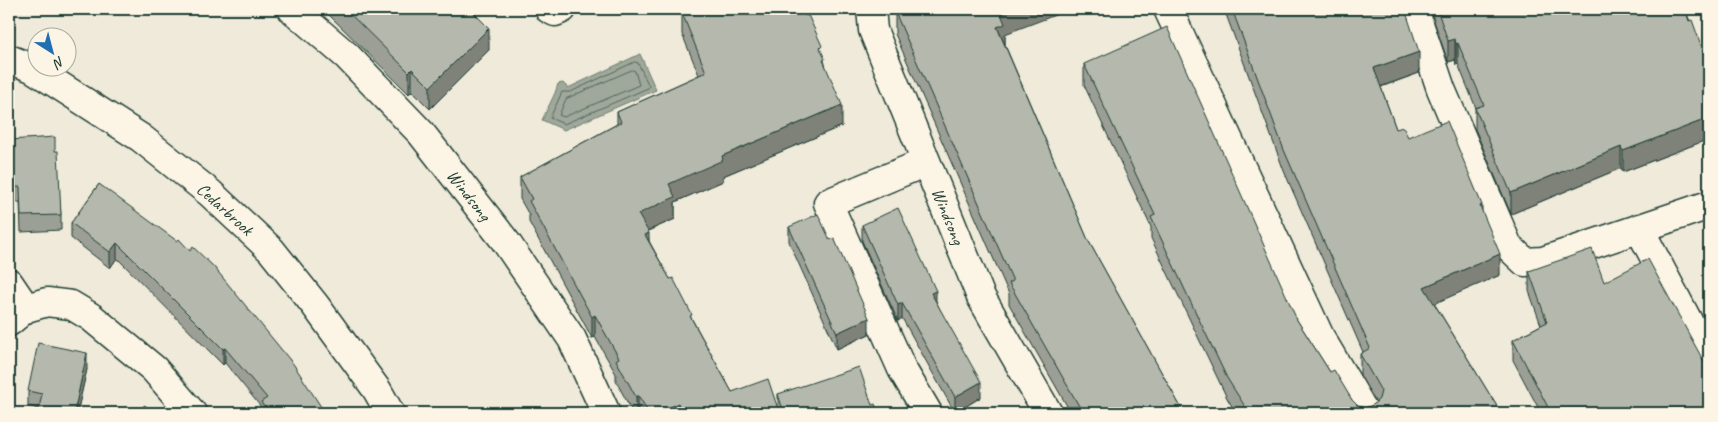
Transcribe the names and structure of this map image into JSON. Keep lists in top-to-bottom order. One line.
{"streets":{"street":["Windsong","Cedarbrook"]},"north":"bottom right"}
